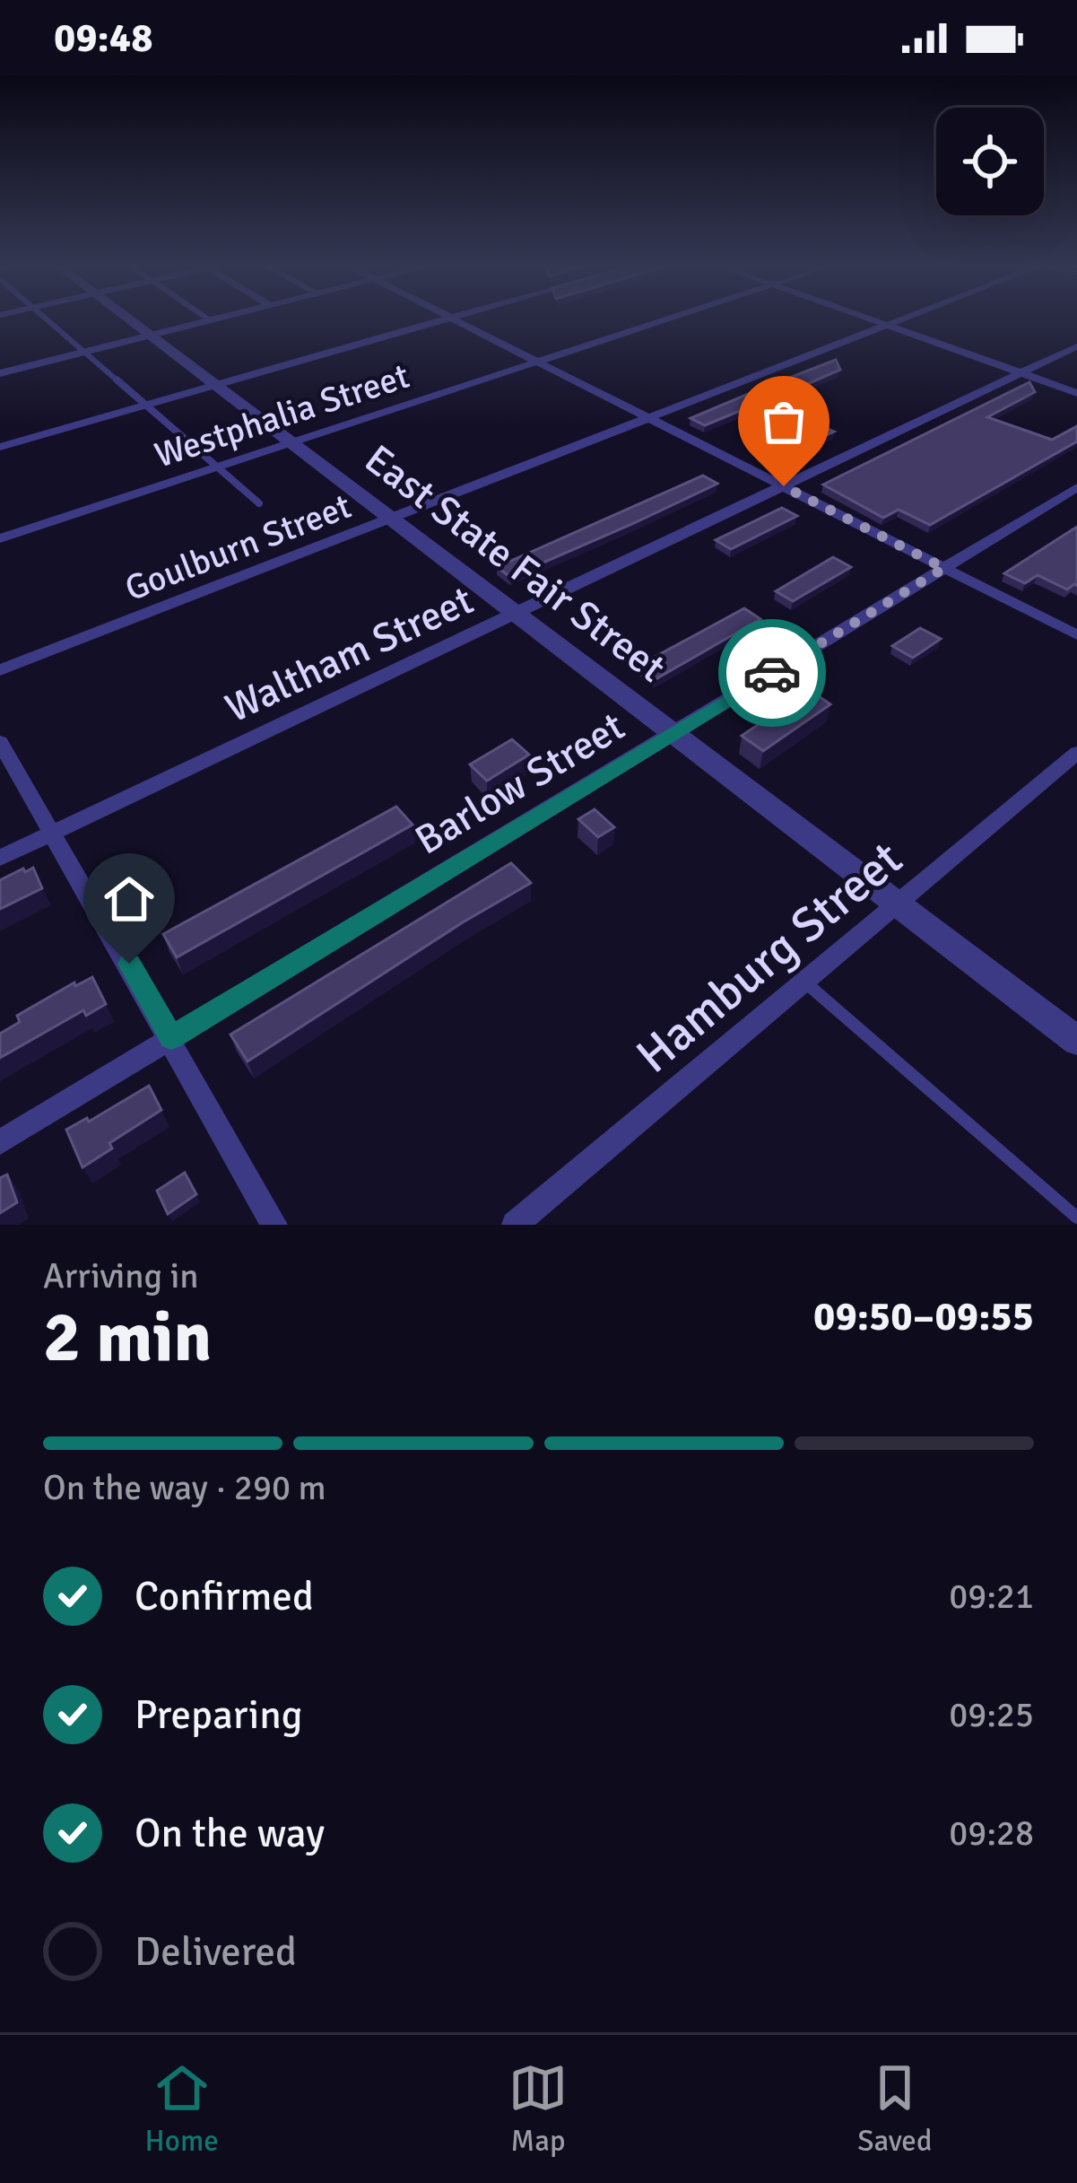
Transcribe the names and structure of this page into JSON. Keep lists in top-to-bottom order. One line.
{"streets":{"street":["Westphalia Street","Goulburn Street","East State Fair Street","Waltham Street","Barlow Street","Hamburg Street"]},"crossings":[["Westphalia Street","East State Fair Street"],["Goulburn Street","East State Fair Street"],["East State Fair Street","Waltham Street"],["East State Fair Street","Barlow Street"],["East State Fair Street","Hamburg Street"]],"page":{"status":"09:48","heading":["2 min","Arriving in","09:50–09:55"],"bar":"On the way · 290 m","list":[["Confirmed","09:21"],["Preparing","09:25"],["On the way","09:28"],"Delivered"],"tabs":["Home","Map","Saved"]}}
